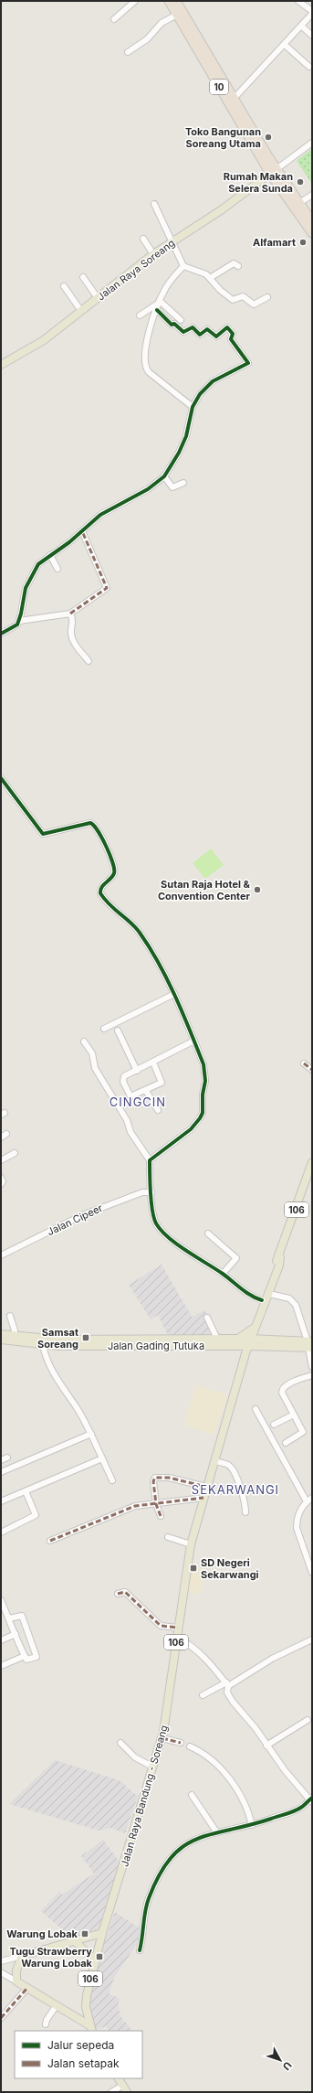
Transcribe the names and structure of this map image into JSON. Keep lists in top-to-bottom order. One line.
{"streets":{"highway":["10"],"main road":["Jalan Raya Soreang","106","Jalan Gading Tutuka","Jalan Raya Bandung - Soreang"],"street":["Jalan Cipeer"]},"crossings":[["10","Jalan Raya Soreang"],["Jalan Gading Tutuka","Jalan Raya Bandung - Soreang"]],"districts":["CINGCIN","SEKARWANGI"],"places":{"other":["Toko Bangunan Soreang Utama","Rumah Makan Selera Sunda","Alfamart","Sutan Raja Hotel & Convention Center"],"transit":["Samsat Soreang","SD Negeri Sekarwangi","Warung Lobak","Tugu Strawberry Warung Lobak"]},"legend":["Jalur sepeda","Jalan setapak"],"north":"bottom right"}
